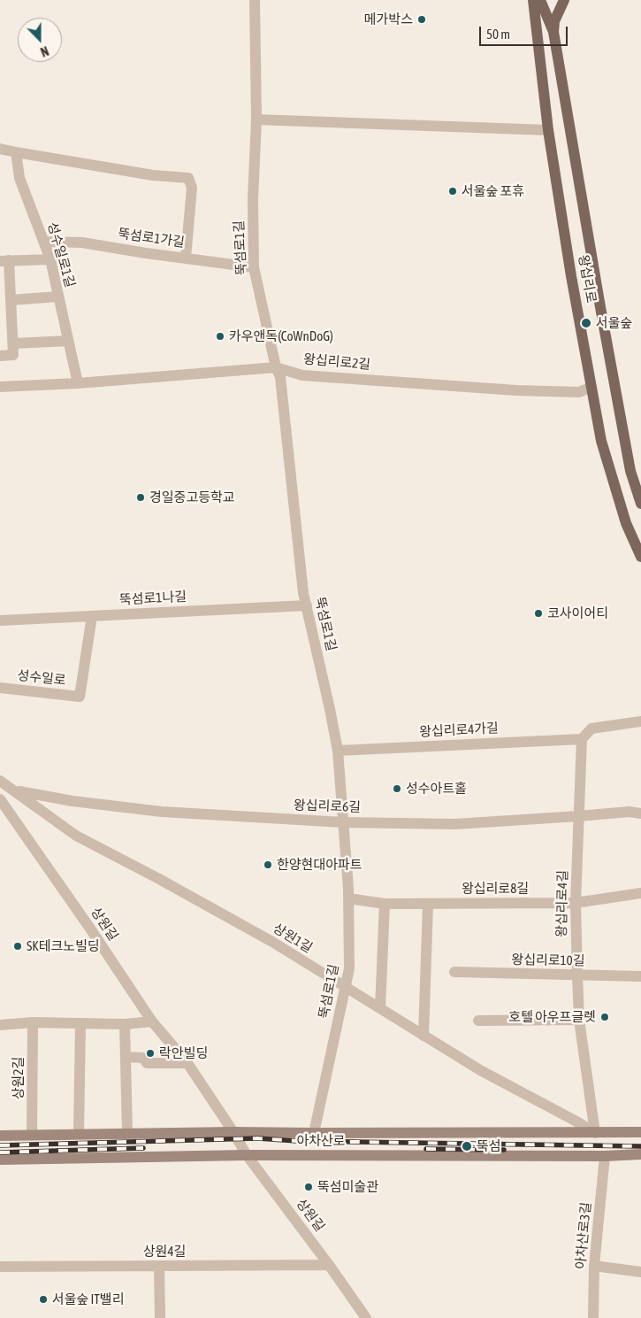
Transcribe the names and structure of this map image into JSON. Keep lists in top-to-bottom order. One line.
{"streets":{"main road":["왕십리로","아차산로"],"street":["뚝섬로1가길","뚝섬로1길","성수일로1길","왕십리로2길","뚝섬로1나길","성수일로","왕십리로4가길","왕십리로6길","왕십리로8길","왕십리로4길","상원길","상원1길","왕십리로10길","상원2길","아차산로3길","상원4길"]},"crossings":[["뚝섬로1가길","뚝섬로1길"],["뚝섬로1가길","성수일로1길"],["뚝섬로1길","왕십리로2길"],["뚝섬로1길","뚝섬로1나길"],["뚝섬로1길","왕십리로4가길"],["뚝섬로1길","왕십리로6길"],["뚝섬로1길","왕십리로8길"],["뚝섬로1길","상원1길"],["뚝섬로1길","아차산로"],["성수일로1길","왕십리로2길"],["왕십리로","왕십리로2길"],["뚝섬로1나길","성수일로"],["왕십리로4가길","왕십리로4길"],["왕십리로6길","왕십리로4길"],["왕십리로6길","상원1길"],["왕십리로8길","왕십리로4길"],["왕십리로4길","상원1길"],["왕십리로4길","왕십리로10길"],["왕십리로4길","아차산로"],["상원길","아차산로"],["상원길","상원4길"],["상원1길","아차산로"],["상원2길","아차산로"],["아차산로","아차산로3길"]],"places":["메가박스","서울숲 포휴","서울숲","카우앤독(CoWnDoG)","경일중고등학교","코사이어티","성수아트홀","한양현대아파트","SK테크노빌딩","호텔 아우프글렛","락안빌딩","뚝섬","뚝섬미술관","서울숲 IT밸리"],"scale_bar":"50 m","north":"bottom"}
